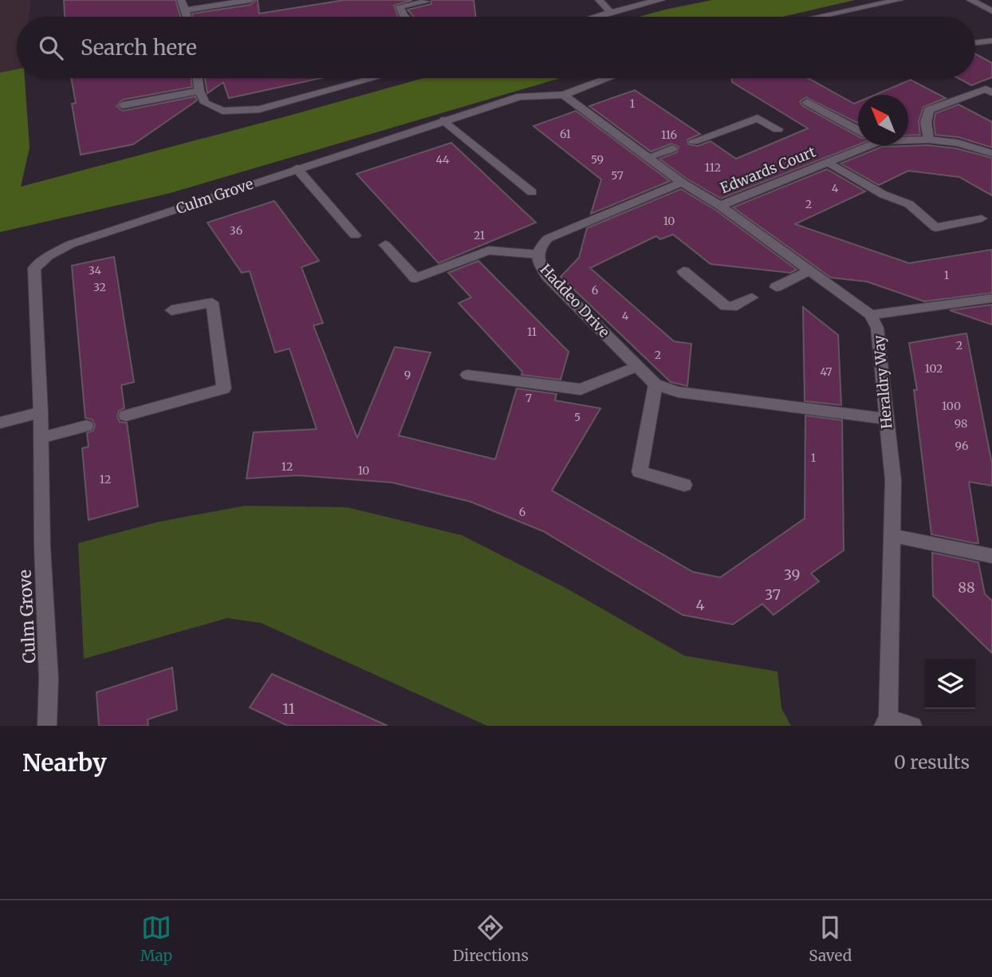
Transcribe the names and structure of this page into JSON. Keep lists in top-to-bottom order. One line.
{"streets":{"street":["Edwards Court","Culm Grove","Haddeo Drive","Heraldry Way"]},"crossings":[["Edwards Court","Heraldry Way"],["Culm Grove","Heraldry Way"],["Haddeo Drive","Heraldry Way"]],"house_numbers":["1","61","116","44","59","112","57","4","2","10","36","21","34","1","32","6","4","11","2","2","102","47","9","7","100","5","98","96","1","12","10","12","6","39","88","37","4","11"],"north":"top left","page":{"search":"Search here","heading":["Nearby","0 results"],"nav":["Map","Directions","Saved"]}}
